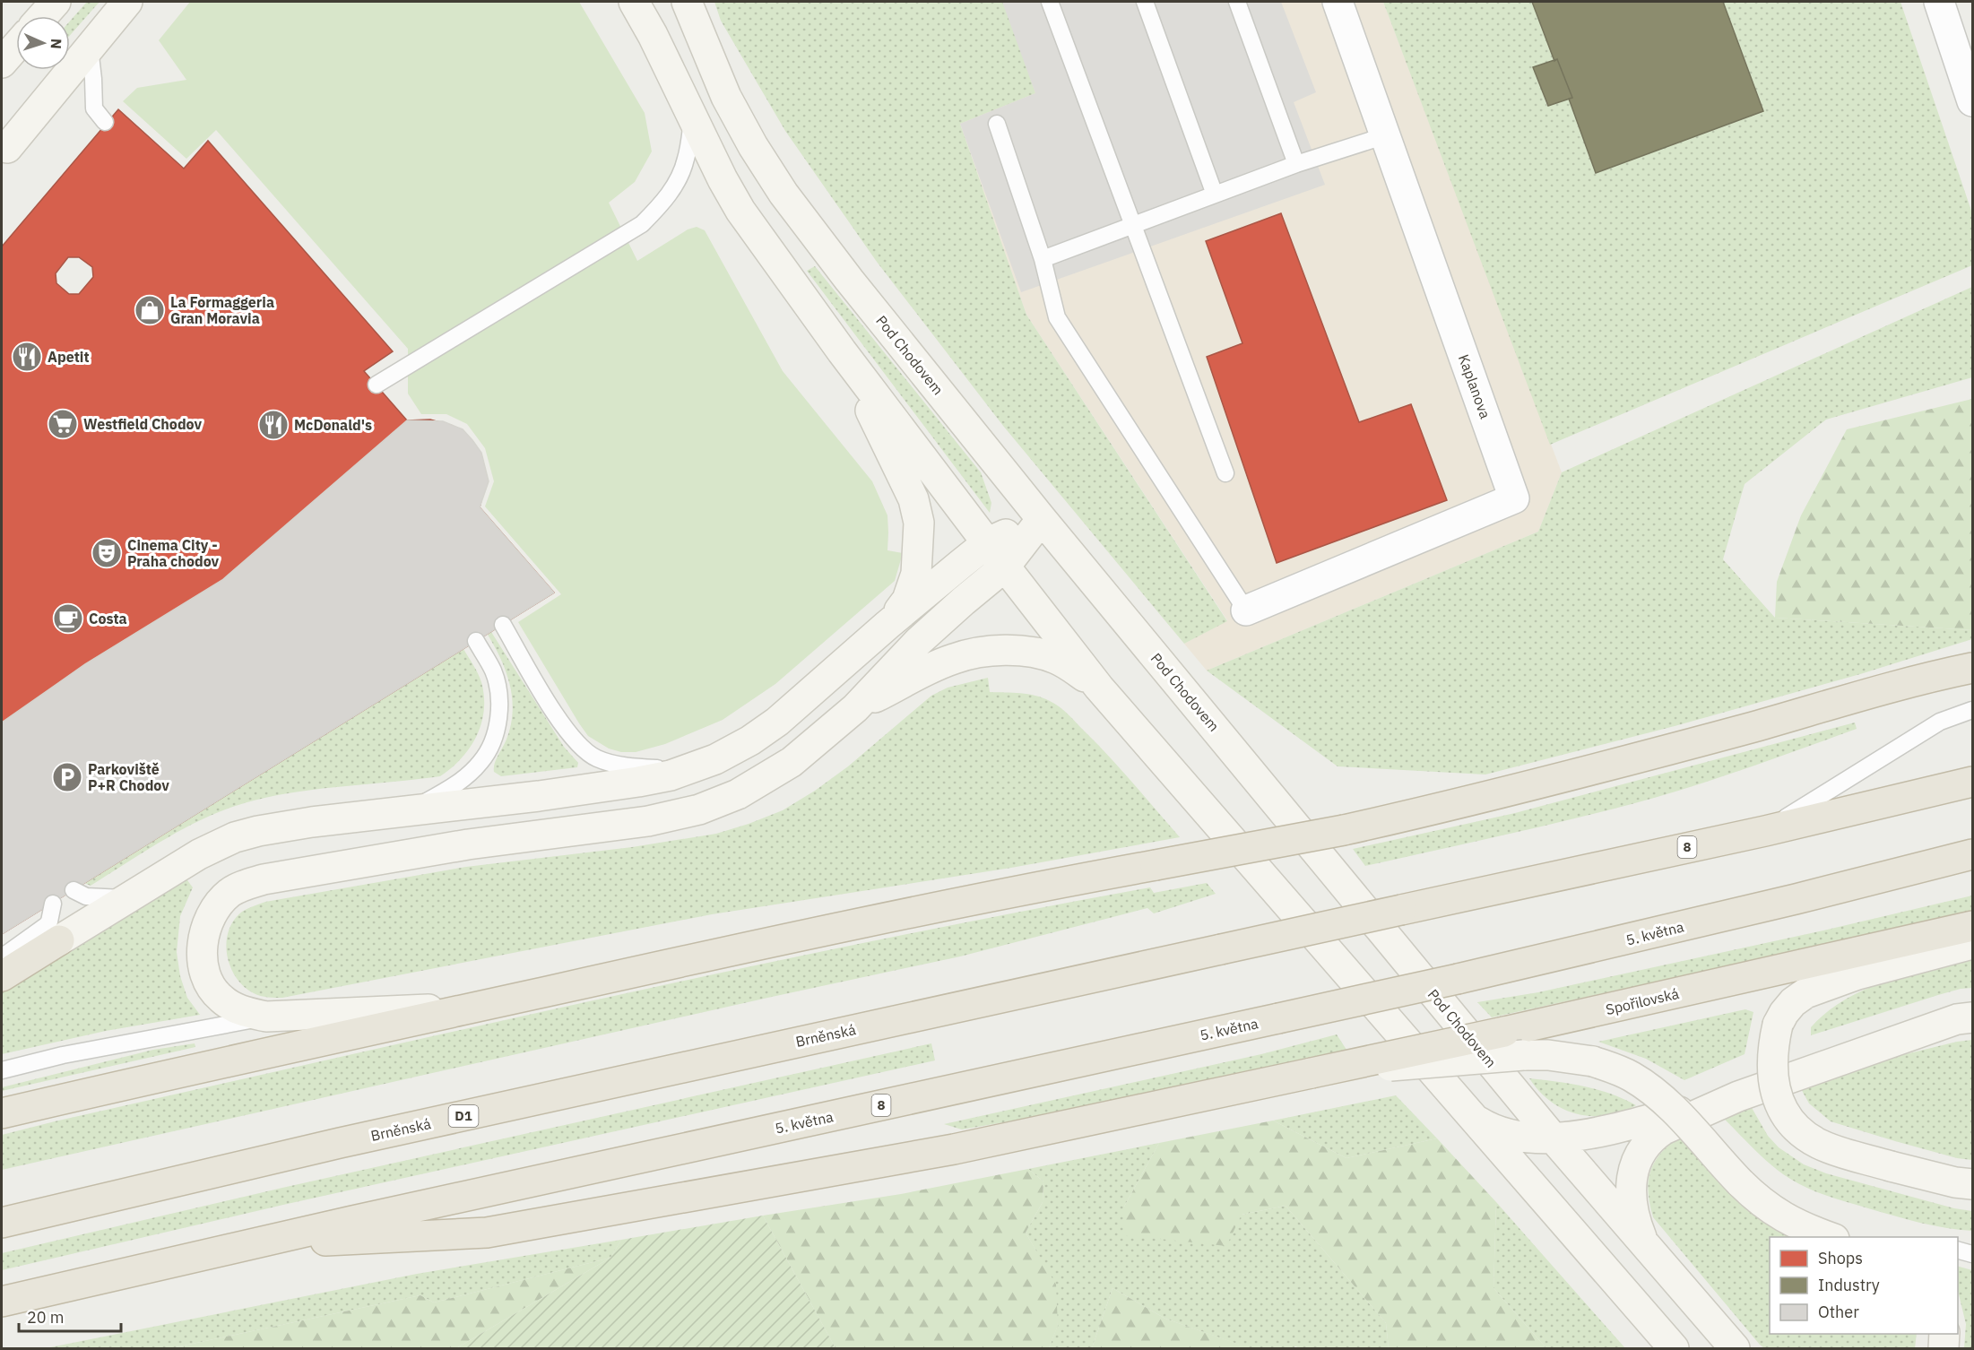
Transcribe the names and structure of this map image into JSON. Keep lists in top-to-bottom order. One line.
{"streets":{"highway":["8","5. května","Spořilovská","Brněnská","D1"],"main road":["Pod Chodovem"],"street":["Kaplanova"]},"crossings":[["8","Brněnská"],["5. května","Spořilovská"]],"places":{"shop":["La Formaggeria Gran Moravia"],"restaurant":["Apetit","McDonald's"],"supermarket":["Westfield Chodov"],"theatre":["Cinema City - Praha chodov"],"cafe":["Costa"],"parking":["Parkoviště P+R Chodov"]},"legend":["Shops","Industry","Other"],"scale_bar":"20 m","north":"right"}
